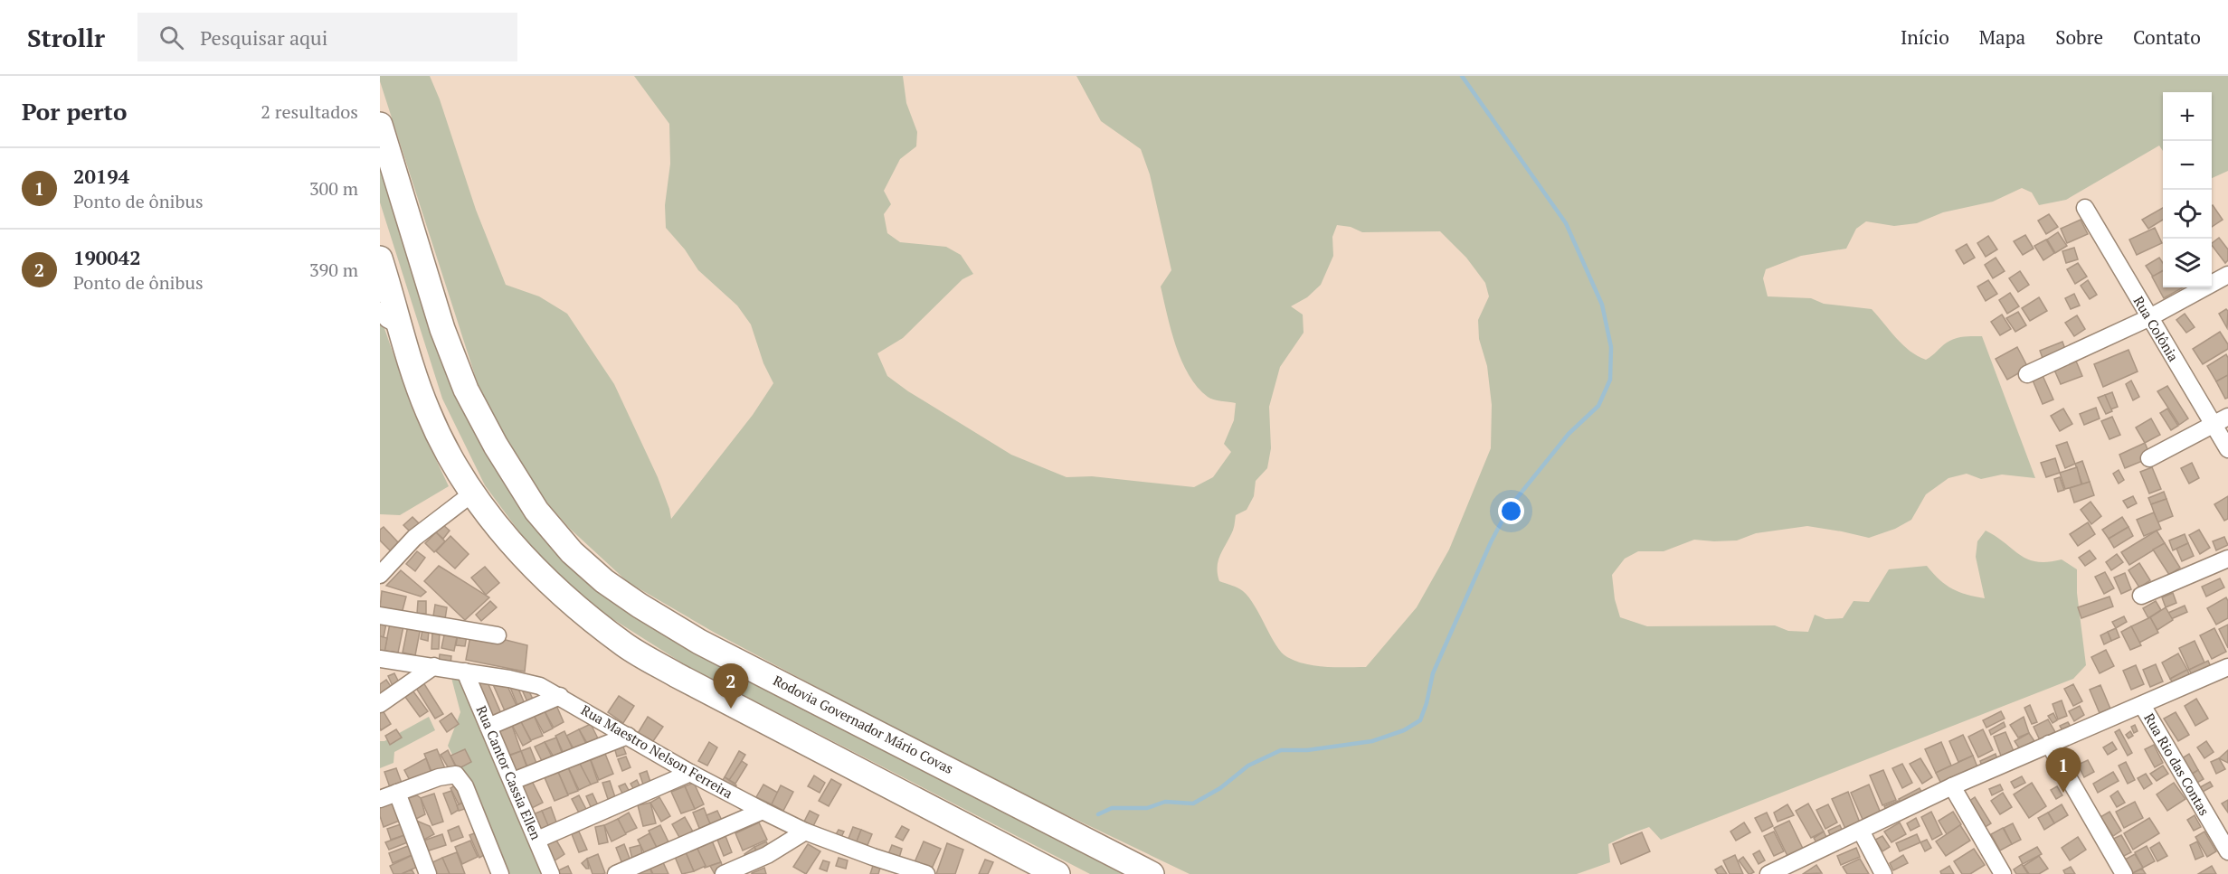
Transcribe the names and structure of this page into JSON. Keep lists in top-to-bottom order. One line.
{"streets":{"highway":["Rodovia Governador Mário Covas"],"street":["Rua Colônia","Rua Maestro Nelson Ferreira","Rua Rio das Contas","Rua Cantor Cassia Ellen"]},"crossings":[["Rua Maestro Nelson Ferreira","Rua Cantor Cassia Ellen"]],"page":{"header":"Strollr","search":"Pesquisar aqui","nav":["Início","Mapa","Sobre","Contato"],"heading":["Por perto","2 resultados"],"map_buttons":["+","−"],"list":[{"mark":"1","name":"20194","note":"Ponto de ônibus","value":"300 m"},{"mark":"2","name":"190042","note":"Ponto de ônibus","value":"390 m"}],"pins":["2","1"]}}
